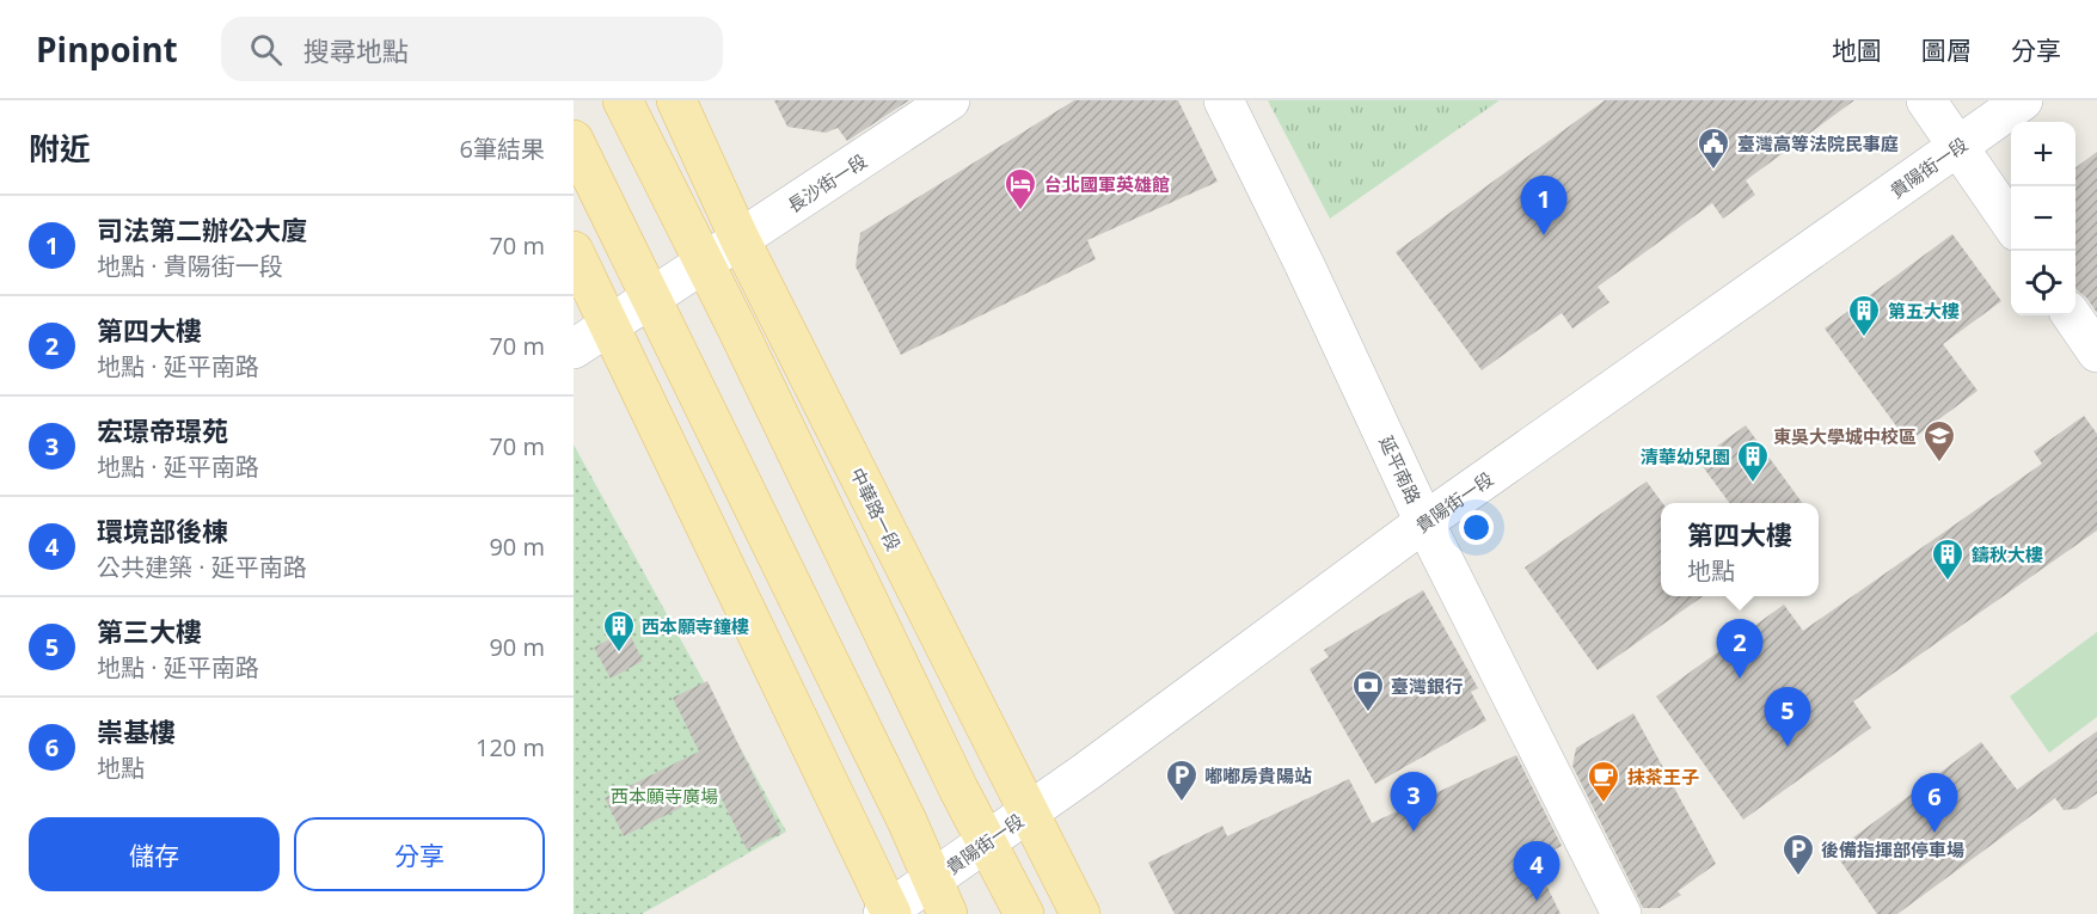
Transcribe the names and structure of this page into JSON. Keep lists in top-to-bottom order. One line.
{"streets":{"main road":["中華路一段"],"street":["貴陽街一段","長沙街一段","延平南路"]},"crossings":[["貴陽街一段","延平南路"],["貴陽街一段","中華路一段"],["長沙街一段","中華路一段"]],"parks":["西本願寺廣場"],"places":{"public building":["臺灣高等法院民事庭"],"hotel":["台北國軍英雄館"],"building":["第五大樓","清華幼兒園","鑄秋大樓","西本願寺鐘樓"],"school or university":["東吳大學城中校區"],"bank":["臺灣銀行"],"parking":["嘟嘟房貴陽站","後備指揮部停車場"],"cafe":["抹茶王子"]},"page":{"header":"Pinpoint","search":"搜尋地點","nav":["地圖","圖層","分享"],"heading":["附近","6筆結果"],"map_buttons":["+","−"],"pins":["1","2","5","3","6","4"],"list":[{"mark":"1","name":"司法第二辦公大廈","note":"地點 · 貴陽街一段","value":"70 m"},{"mark":"2","name":"第四大樓","note":"地點 · 延平南路","value":"70 m"},{"mark":"3","name":"宏璟帝璟苑","note":"地點 · 延平南路","value":"70 m"},{"mark":"4","name":"環境部後棟","note":"公共建築 · 延平南路","value":"90 m"},{"mark":"5","name":"第三大樓","note":"地點 · 延平南路","value":"90 m"},{"mark":"6","name":"崇基樓","note":"地點","value":"120 m"}],"popup":["第四大樓","地點"],"buttons":["儲存","分享"]}}
